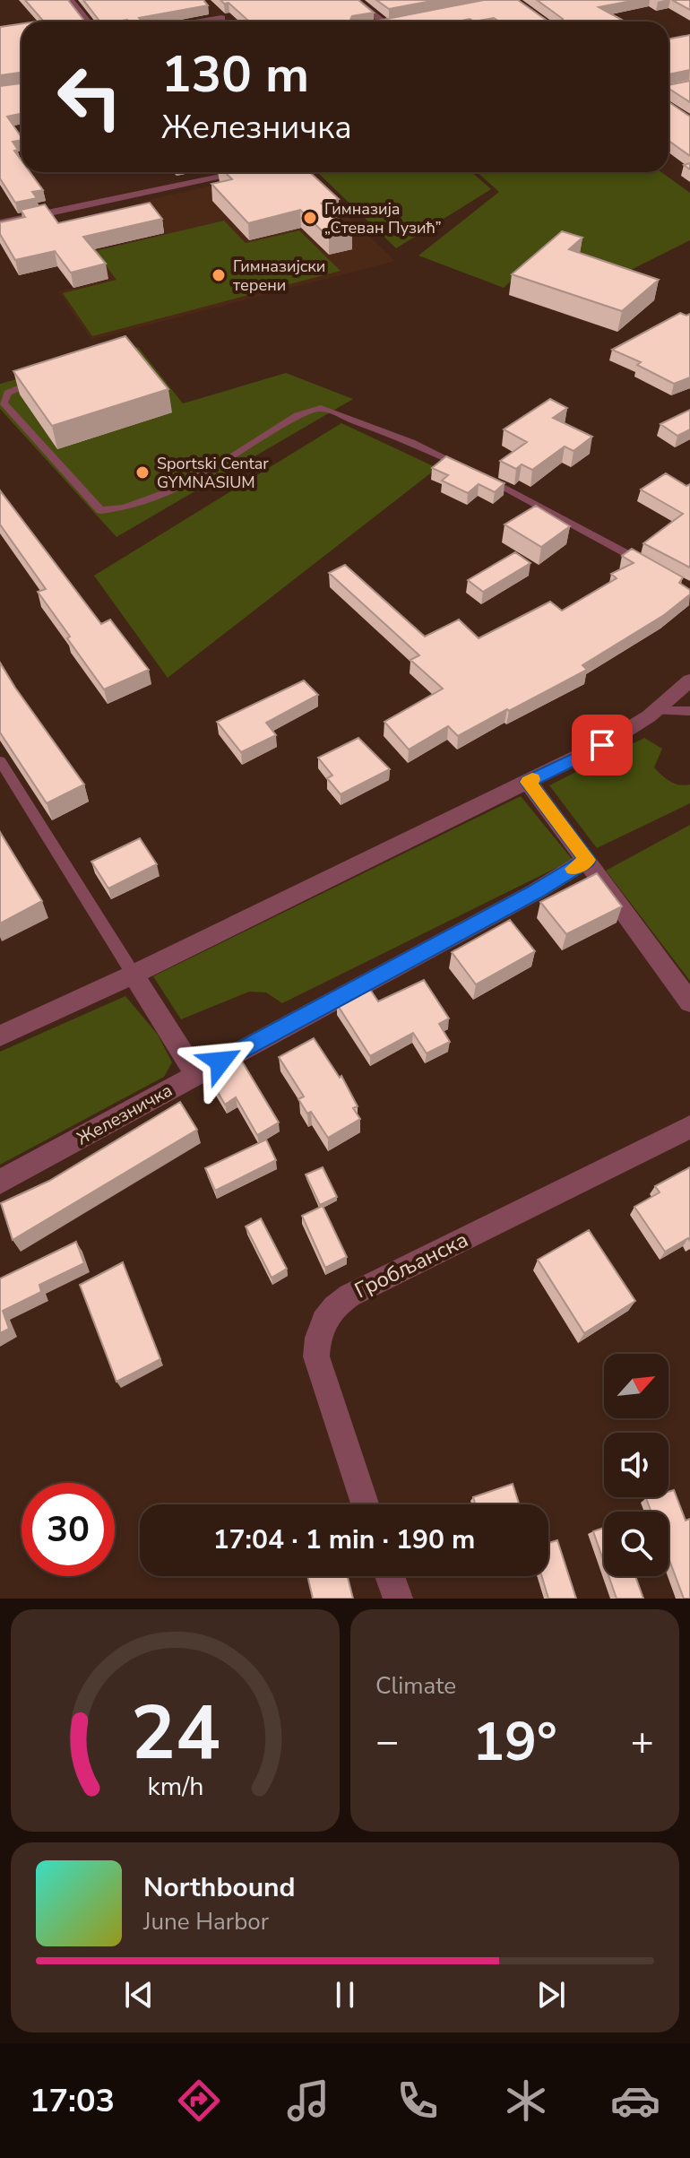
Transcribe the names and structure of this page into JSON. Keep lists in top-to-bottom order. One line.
{"streets":{"street":["Железничка","Гробљанска"]},"places":["Гимназија „Стеван Пузић”","Гимназијски терени","Sportski Centar GYMNASIUM"],"north":"top right","page":{"turn":["130 m","Железничка"],"limit":"30","trip":"17:04 · 1 min · 190 m","tile":"Climate","heat":["−","19°","+"],"song":["Northbound","June Harbor"],"tabs":"17:03","gauge":["24","km/h"]}}
